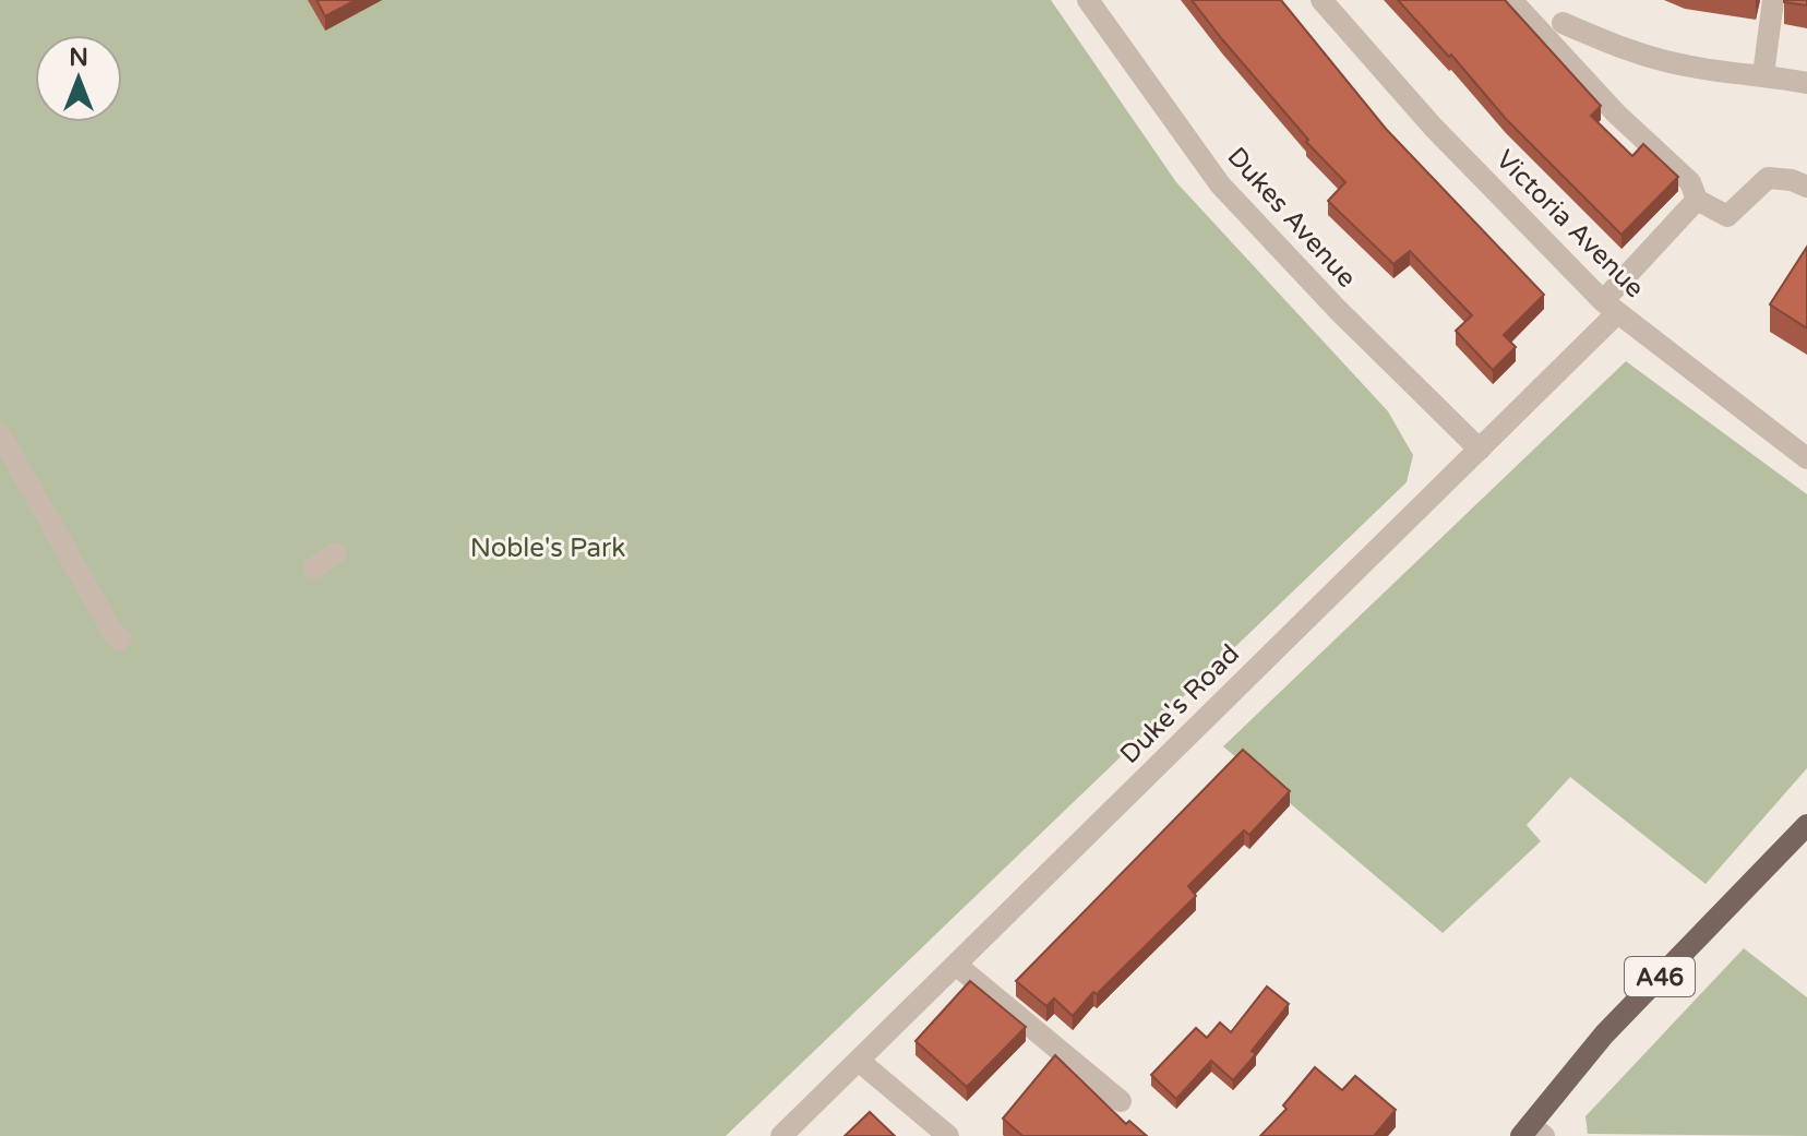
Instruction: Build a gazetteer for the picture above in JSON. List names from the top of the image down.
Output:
{
  "streets": {
    "main road": ["A46"],
    "street": ["Dukes Avenue", "Victoria Avenue", "Duke's Road"]
  },
  "crossings": [
    ["Dukes Avenue", "Duke's Road"],
    ["Victoria Avenue", "Duke's Road"]
  ],
  "parks": ["Noble's Park"],
  "north": "top"
}
